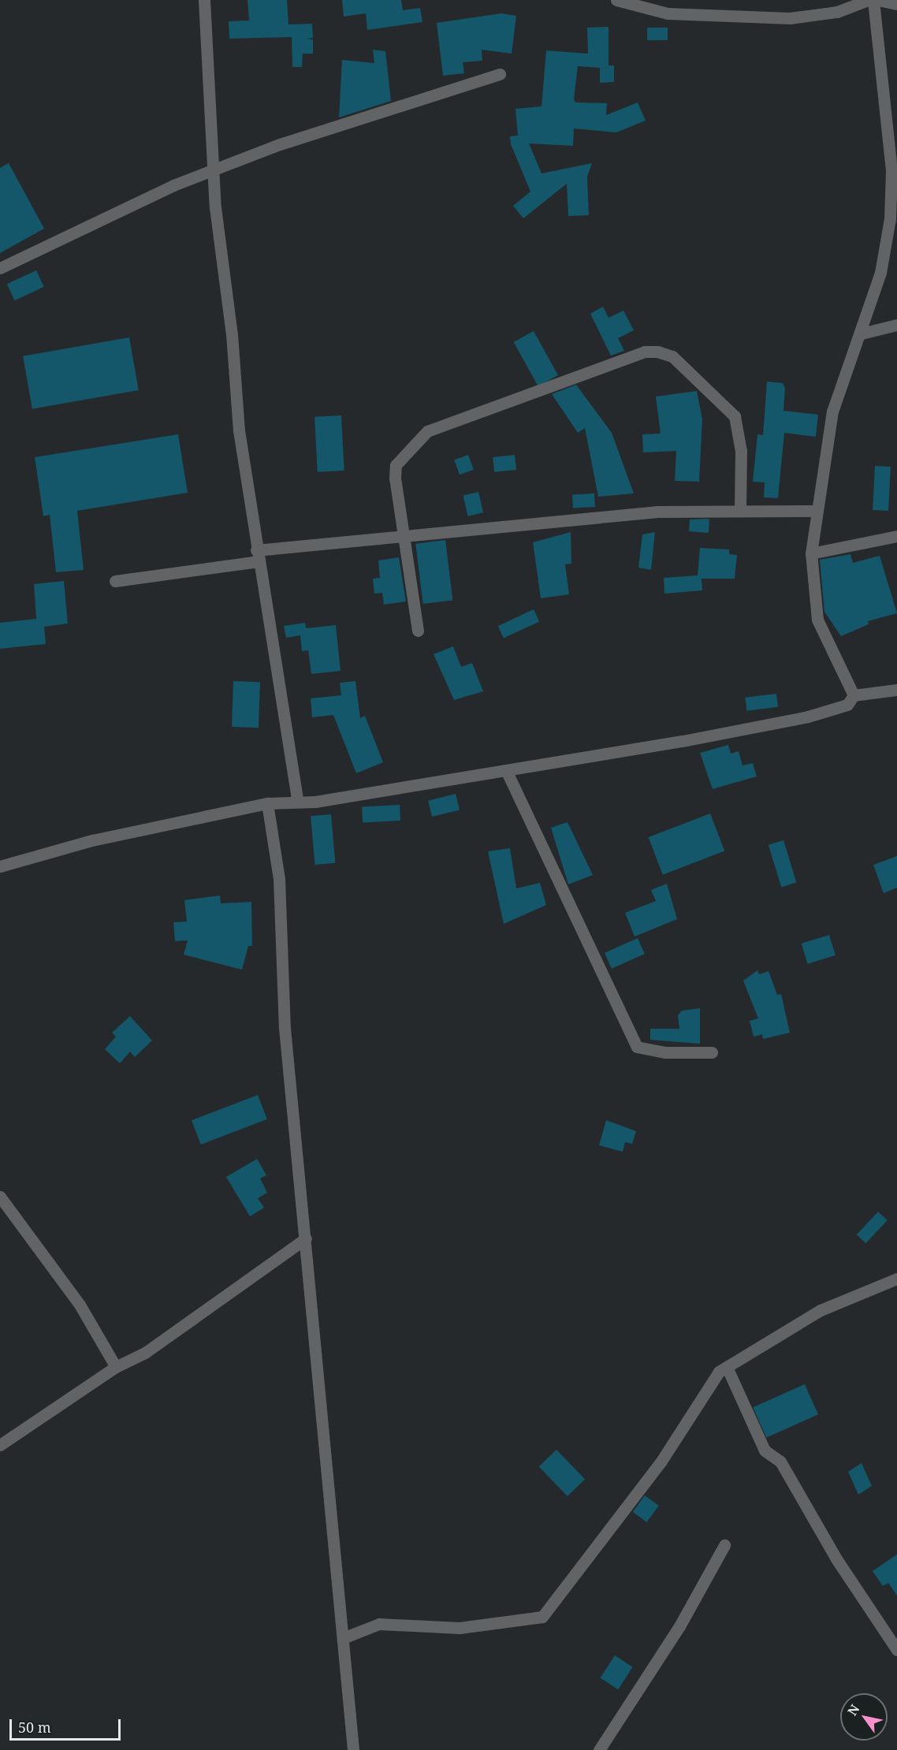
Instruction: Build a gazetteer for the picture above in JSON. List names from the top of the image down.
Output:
{
  "scale_bar": "50 m",
  "north": "top left"
}
